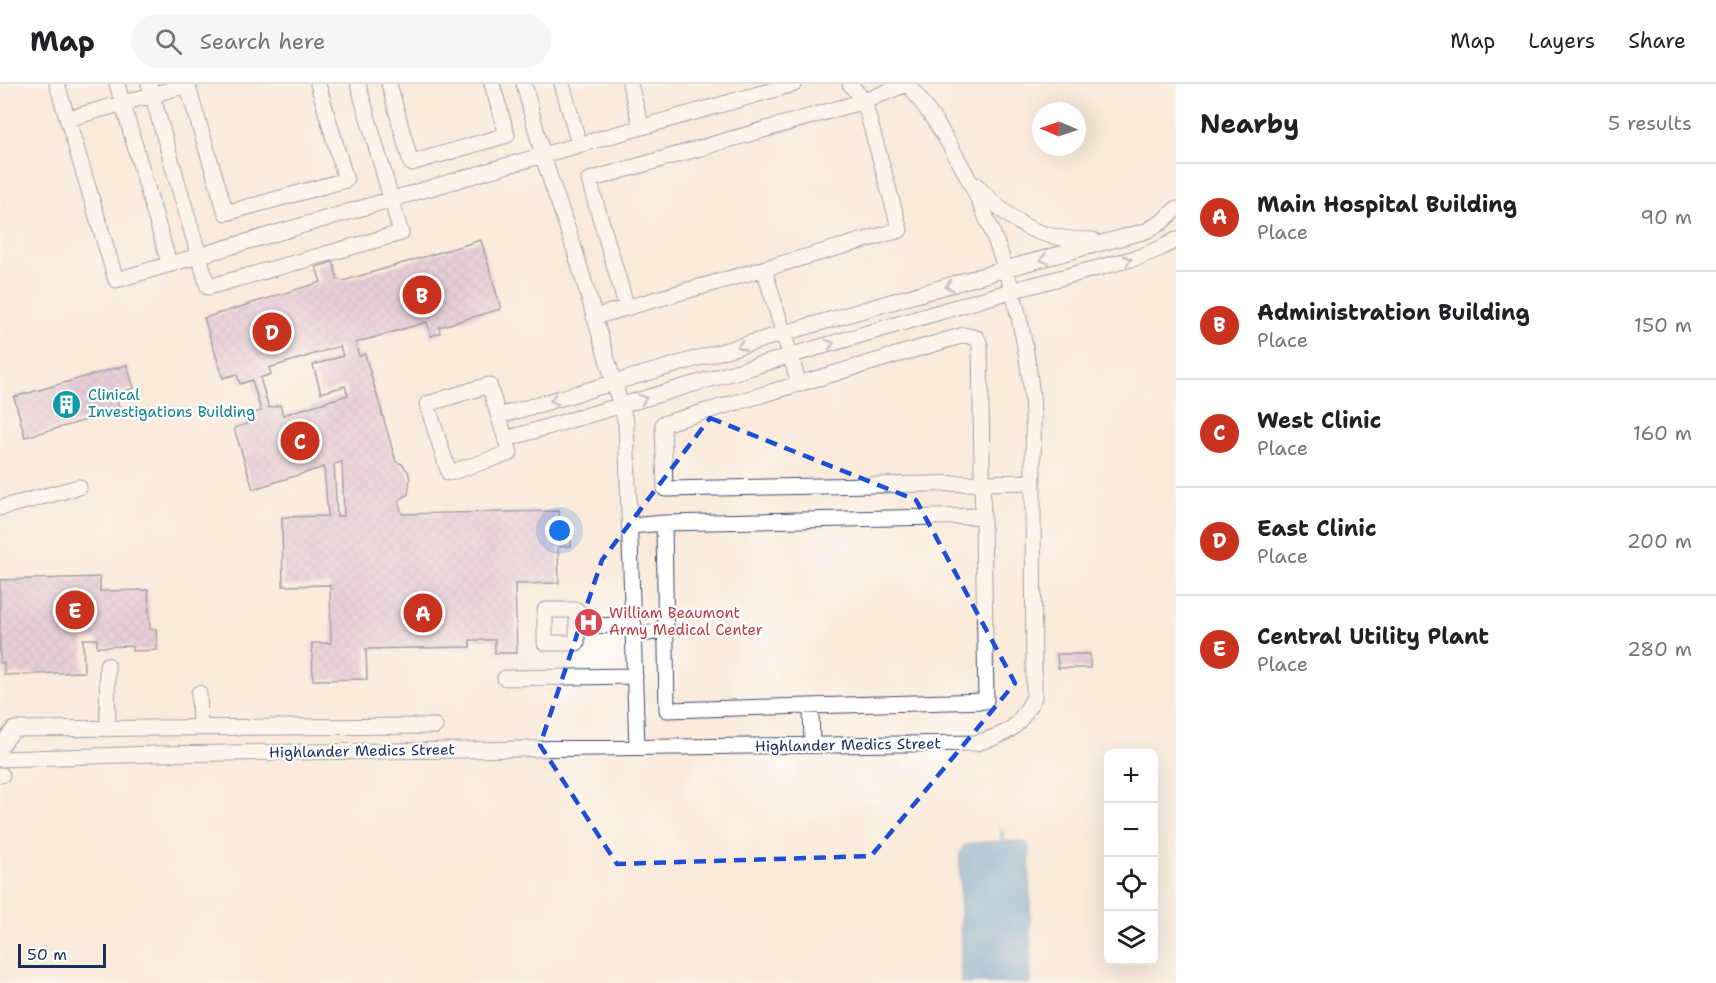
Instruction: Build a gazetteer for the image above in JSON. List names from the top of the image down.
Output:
{
  "streets": {
    "street": ["Highlander Medics Street"]
  },
  "places": {
    "building": ["Clinical Investigations Building"],
    "hospital": ["William Beaumont Army Medical Center"]
  },
  "scale_bar": "50 m",
  "north": "left",
  "page": {
    "header": "Map",
    "search": "Search here",
    "nav": ["Map", "Layers", "Share"],
    "heading": ["Nearby", "5 results"],
    "list": [
      {
        "mark": "A",
        "name": "Main Hospital Building",
        "note": "Place",
        "value": "90 m"
      },
      {
        "mark": "B",
        "name": "Administration Building",
        "note": "Place",
        "value": "150 m"
      },
      {
        "mark": "C",
        "name": "West Clinic",
        "note": "Place",
        "value": "160 m"
      },
      {
        "mark": "D",
        "name": "East Clinic",
        "note": "Place",
        "value": "200 m"
      },
      {
        "mark": "E",
        "name": "Central Utility Plant",
        "note": "Place",
        "value": "280 m"
      }
    ],
    "pins": [
      "B",
      "D",
      "C",
      "E",
      "A"
    ],
    "map_buttons": ["+", "−"],
    "scale": "50 m"
  }
}
